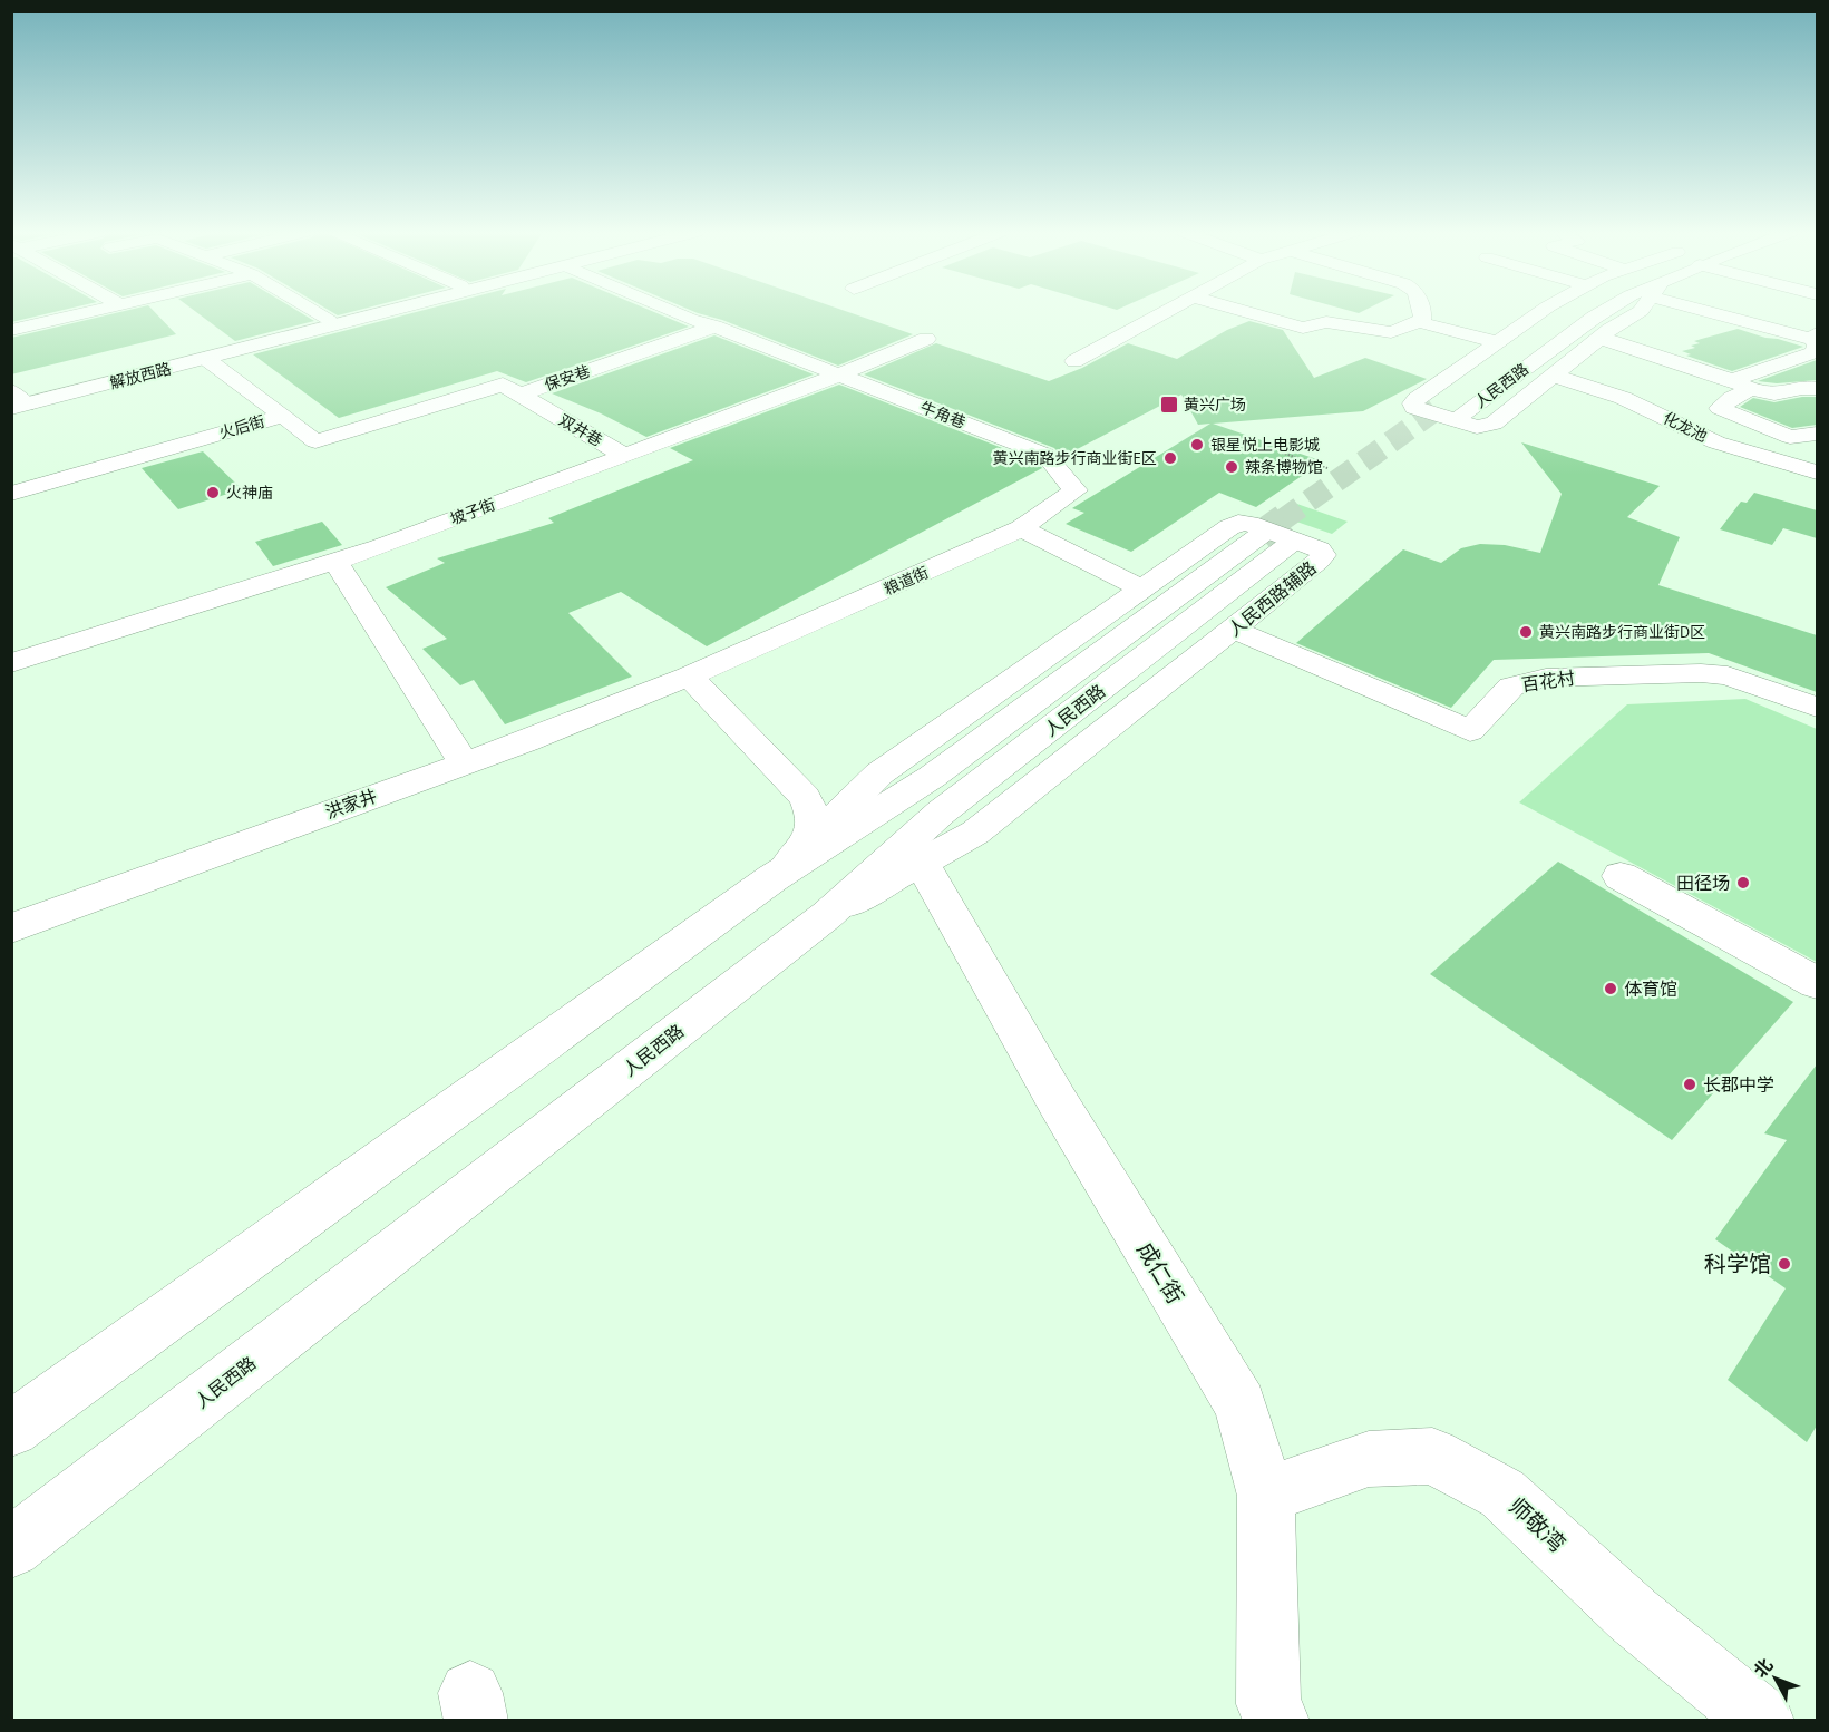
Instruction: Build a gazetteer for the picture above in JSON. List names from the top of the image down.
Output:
{
  "streets": {
    "street": [
      "解放西路",
      "保安巷",
      "人民西路",
      "牛角巷",
      "火后街",
      "化龙池",
      "双井巷",
      "坡子街",
      "粮道街",
      "人民西路辅路",
      "百花村",
      "洪家井",
      "成仁街",
      "师敬湾"
    ]
  },
  "crossings": [
    ["保安巷", "火后街"],
    ["保安巷", "双井巷"],
    ["人民西路", "人民西路辅路"],
    ["牛角巷", "坡子街"],
    ["牛角巷", "粮道街"],
    ["火后街", "双井巷"],
    ["双井巷", "坡子街"],
    ["粮道街", "洪家井"],
    ["人民西路辅路", "百花村"],
    ["人民西路辅路", "成仁街"],
    ["成仁街", "师敬湾"]
  ],
  "places": {
    "transit": ["黄兴广场"],
    "other": [
      "银星悦上电影城",
      "黄兴南路步行商业街E区",
      "辣条博物馆",
      "火神庙",
      "黄兴南路步行商业街D区",
      "田径场",
      "体育馆",
      "长郡中学",
      "科学馆"
    ]
  },
  "north": "top left"
}
